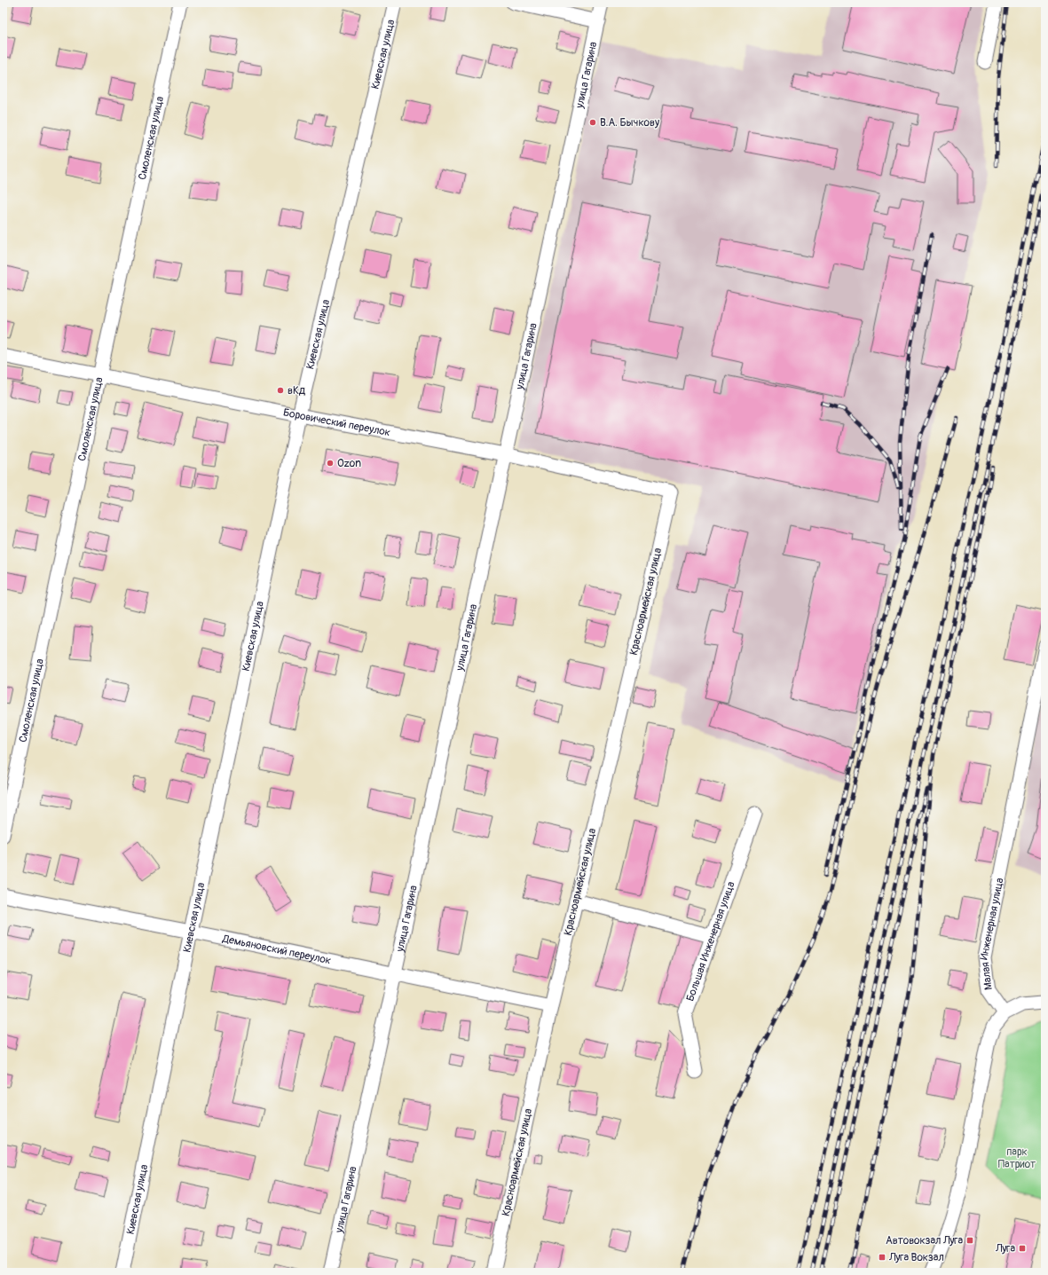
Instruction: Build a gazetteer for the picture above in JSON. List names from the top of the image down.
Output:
{
  "streets": {
    "street": [
      "Киевская улица",
      "улица Гагарина",
      "Смоленская улица",
      "Боровический переулок",
      "Красноармейская улица",
      "Малая Инженерная улица",
      "Большая Инженерная улица",
      "Демьяновский переулок"
    ]
  },
  "crossings": [
    ["Киевская улица", "Боровический переулок"],
    ["Киевская улица", "Демьяновский переулок"],
    ["улица Гагарина", "Боровический переулок"],
    ["улица Гагарина", "Демьяновский переулок"],
    ["Смоленская улица", "Боровический переулок"],
    ["Боровический переулок", "Красноармейская улица"],
    ["Красноармейская улица", "Демьяновский переулок"]
  ],
  "parks": ["парк Патриот"],
  "places": {
    "other": ["В.А. Бычкову", "вКд", "Ozon"],
    "transit": ["Автовокзал Луга", "Луга", "Луга Вокзал"]
  }
}
